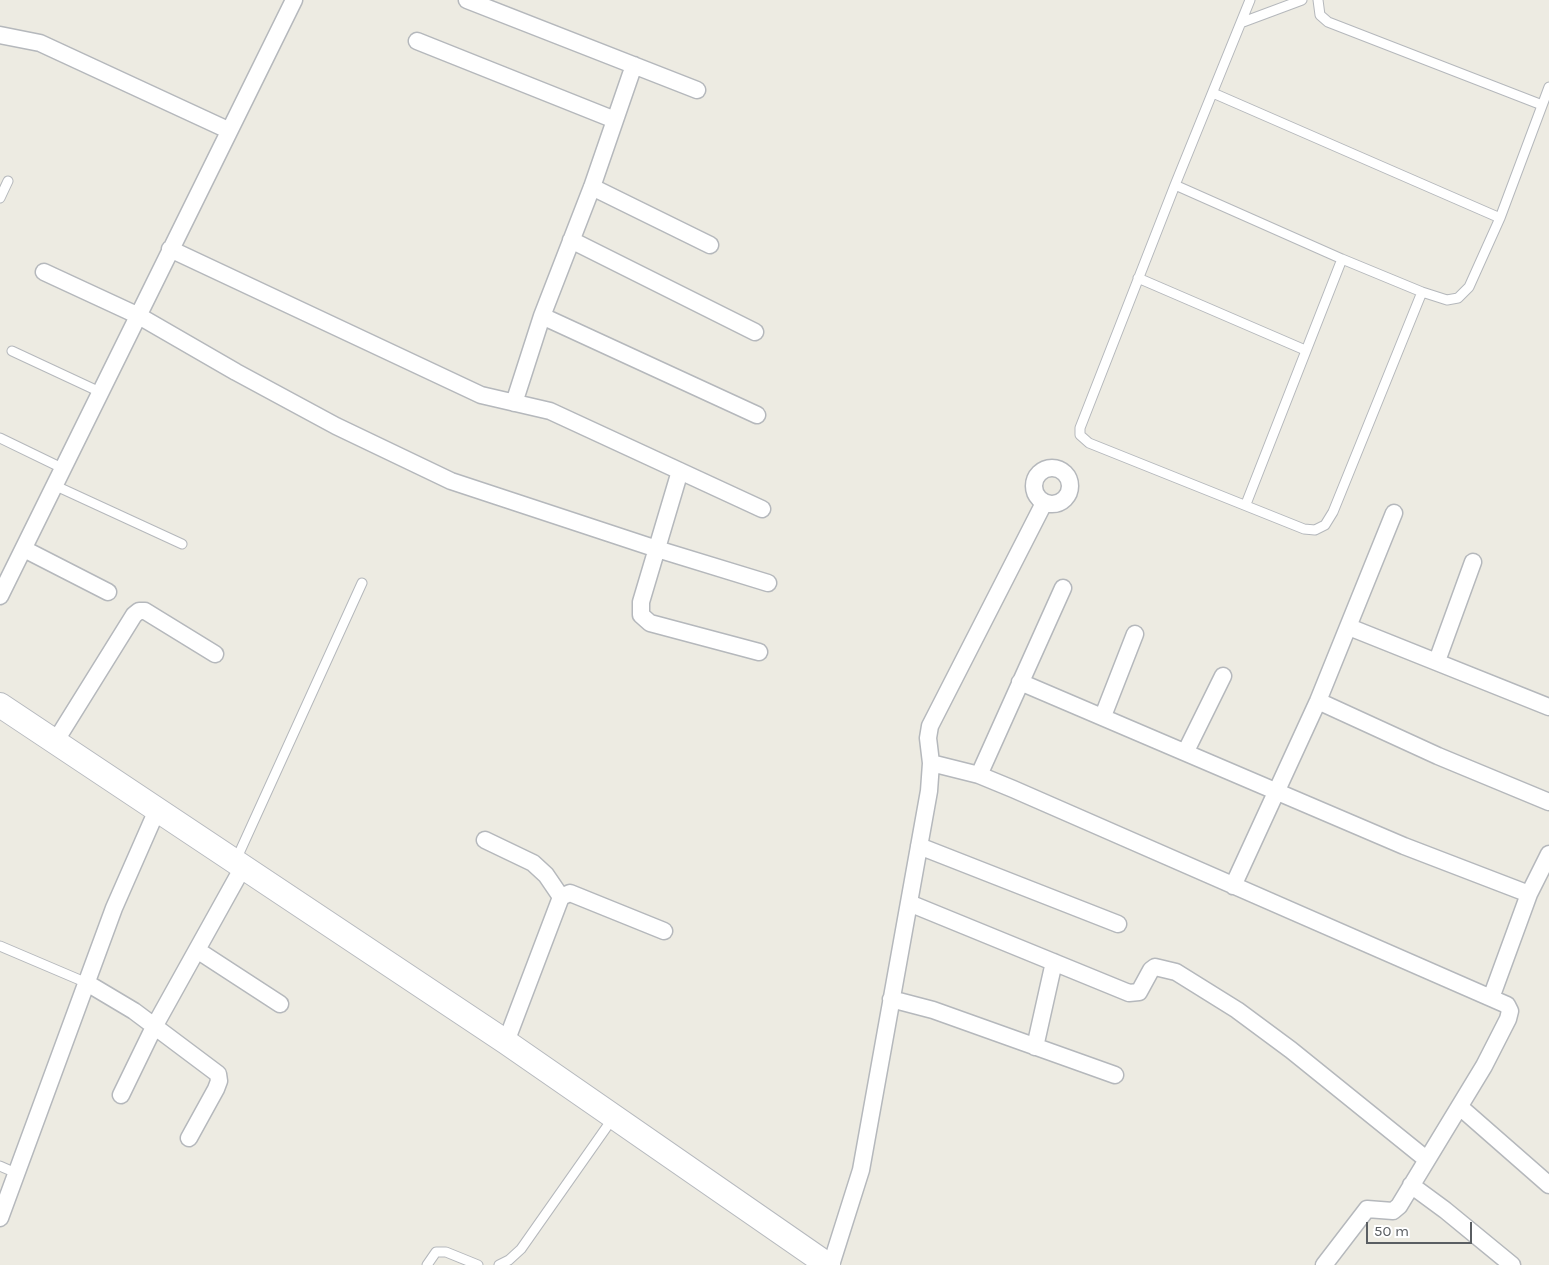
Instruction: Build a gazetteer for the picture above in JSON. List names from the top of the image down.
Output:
{
  "scale_bar": "50 m"
}
